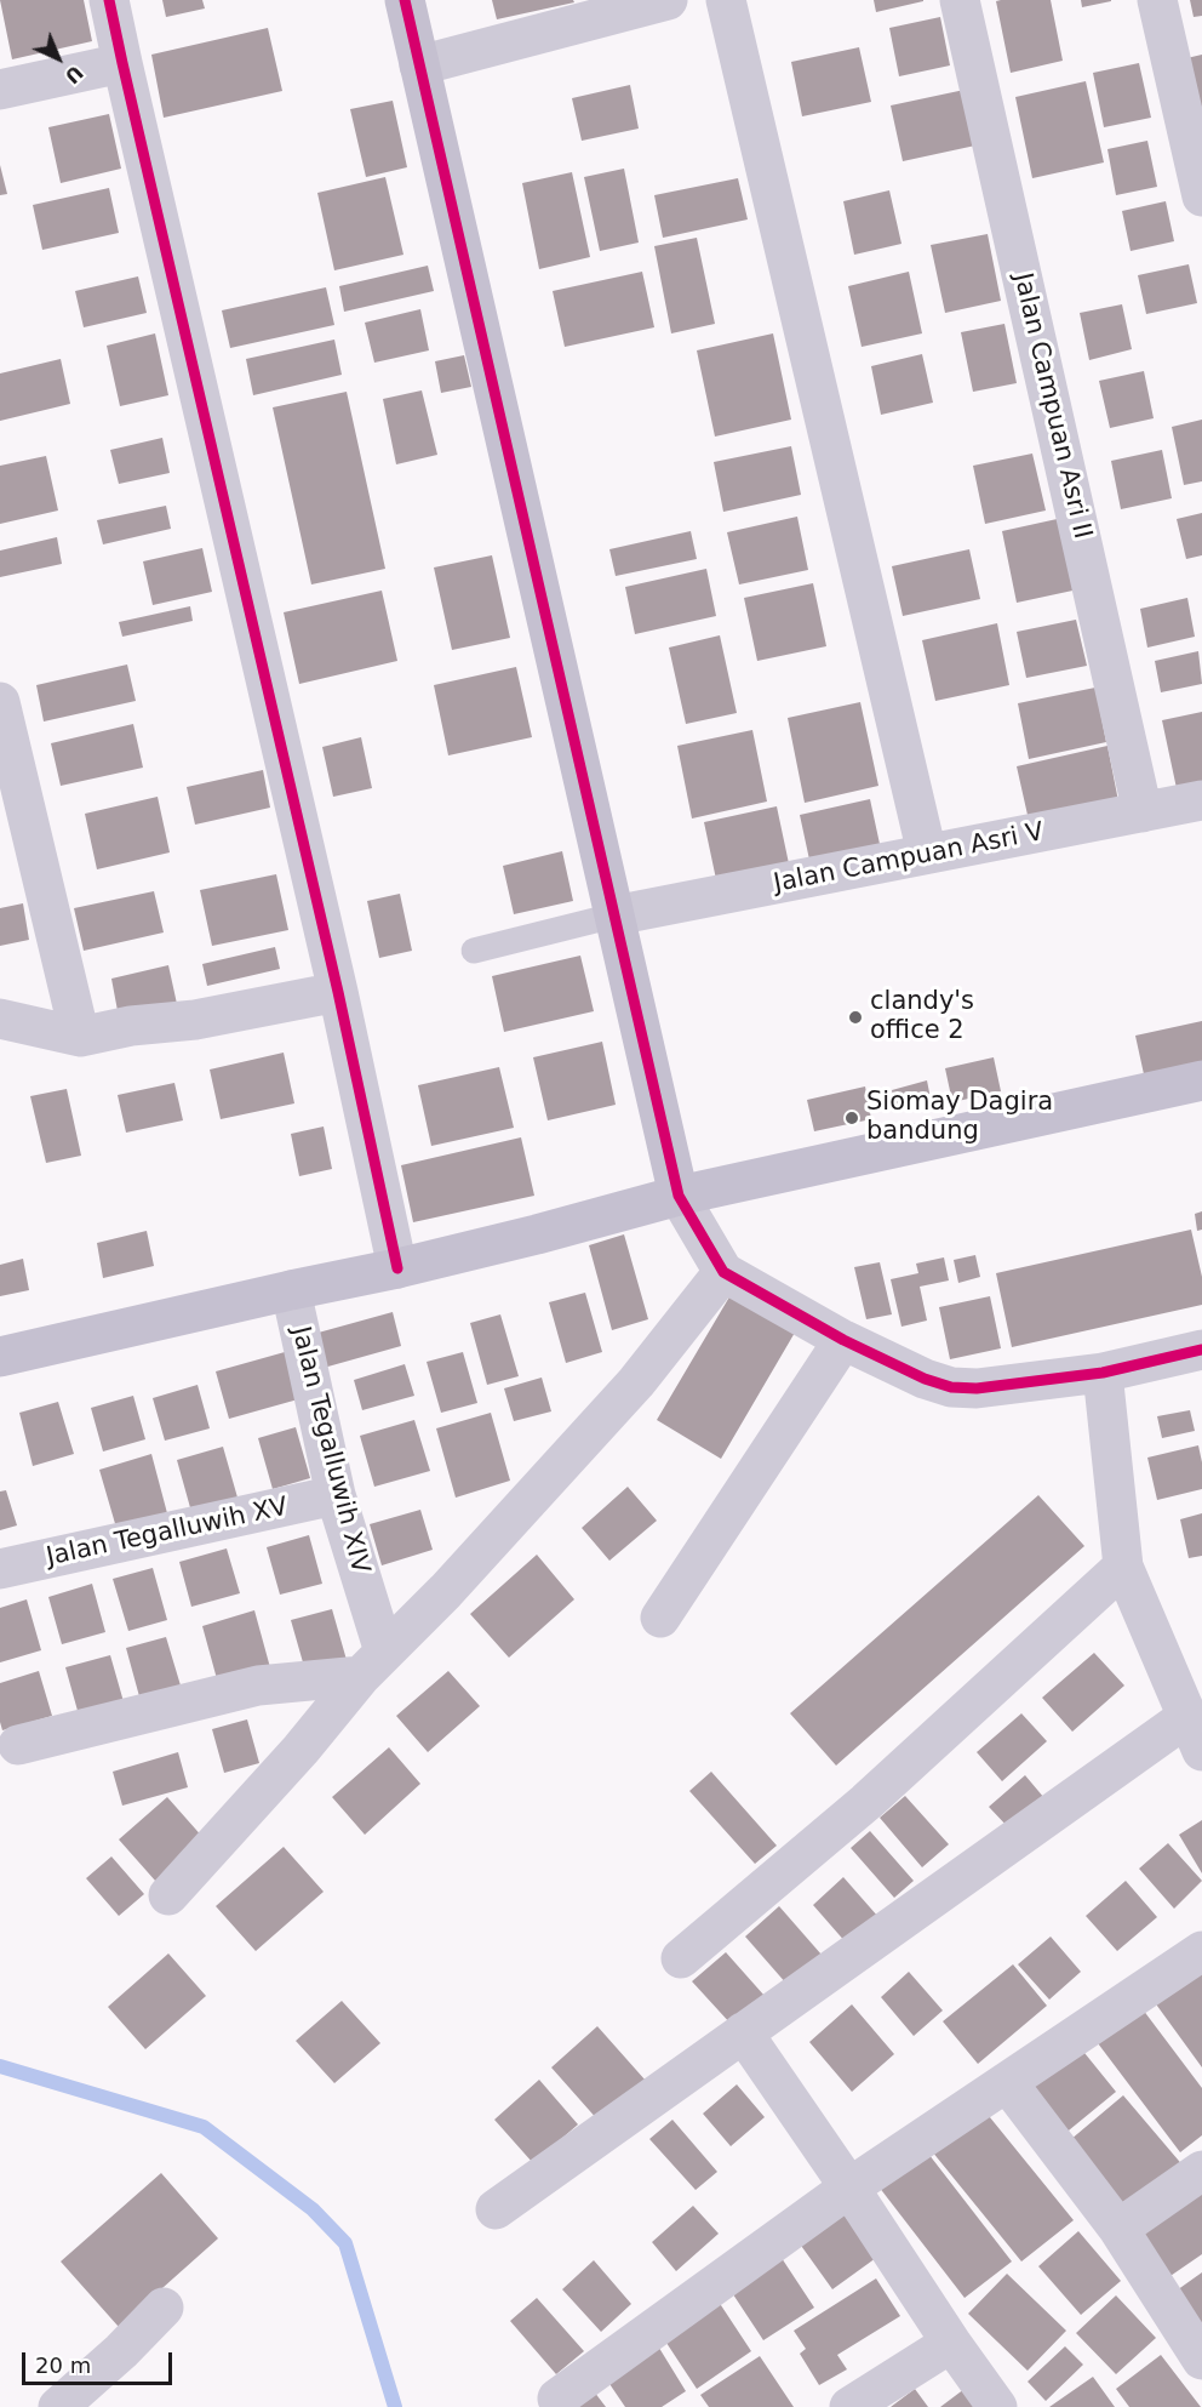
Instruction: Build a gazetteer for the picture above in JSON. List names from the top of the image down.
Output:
{
  "streets": {
    "street": [
      "Jalan Campuan Asri II",
      "Jalan Campuan Asri V",
      "Jalan Tegalluwih XIV",
      "Jalan Tegalluwih XV"
    ]
  },
  "crossings": [
    ["Jalan Campuan Asri II", "Jalan Campuan Asri V"],
    ["Jalan Tegalluwih XIV", "Jalan Tegalluwih XV"]
  ],
  "places": ["clandy's office 2", "Siomay Dagira bandung"],
  "scale_bar": "20 m",
  "north": "bottom right"
}
